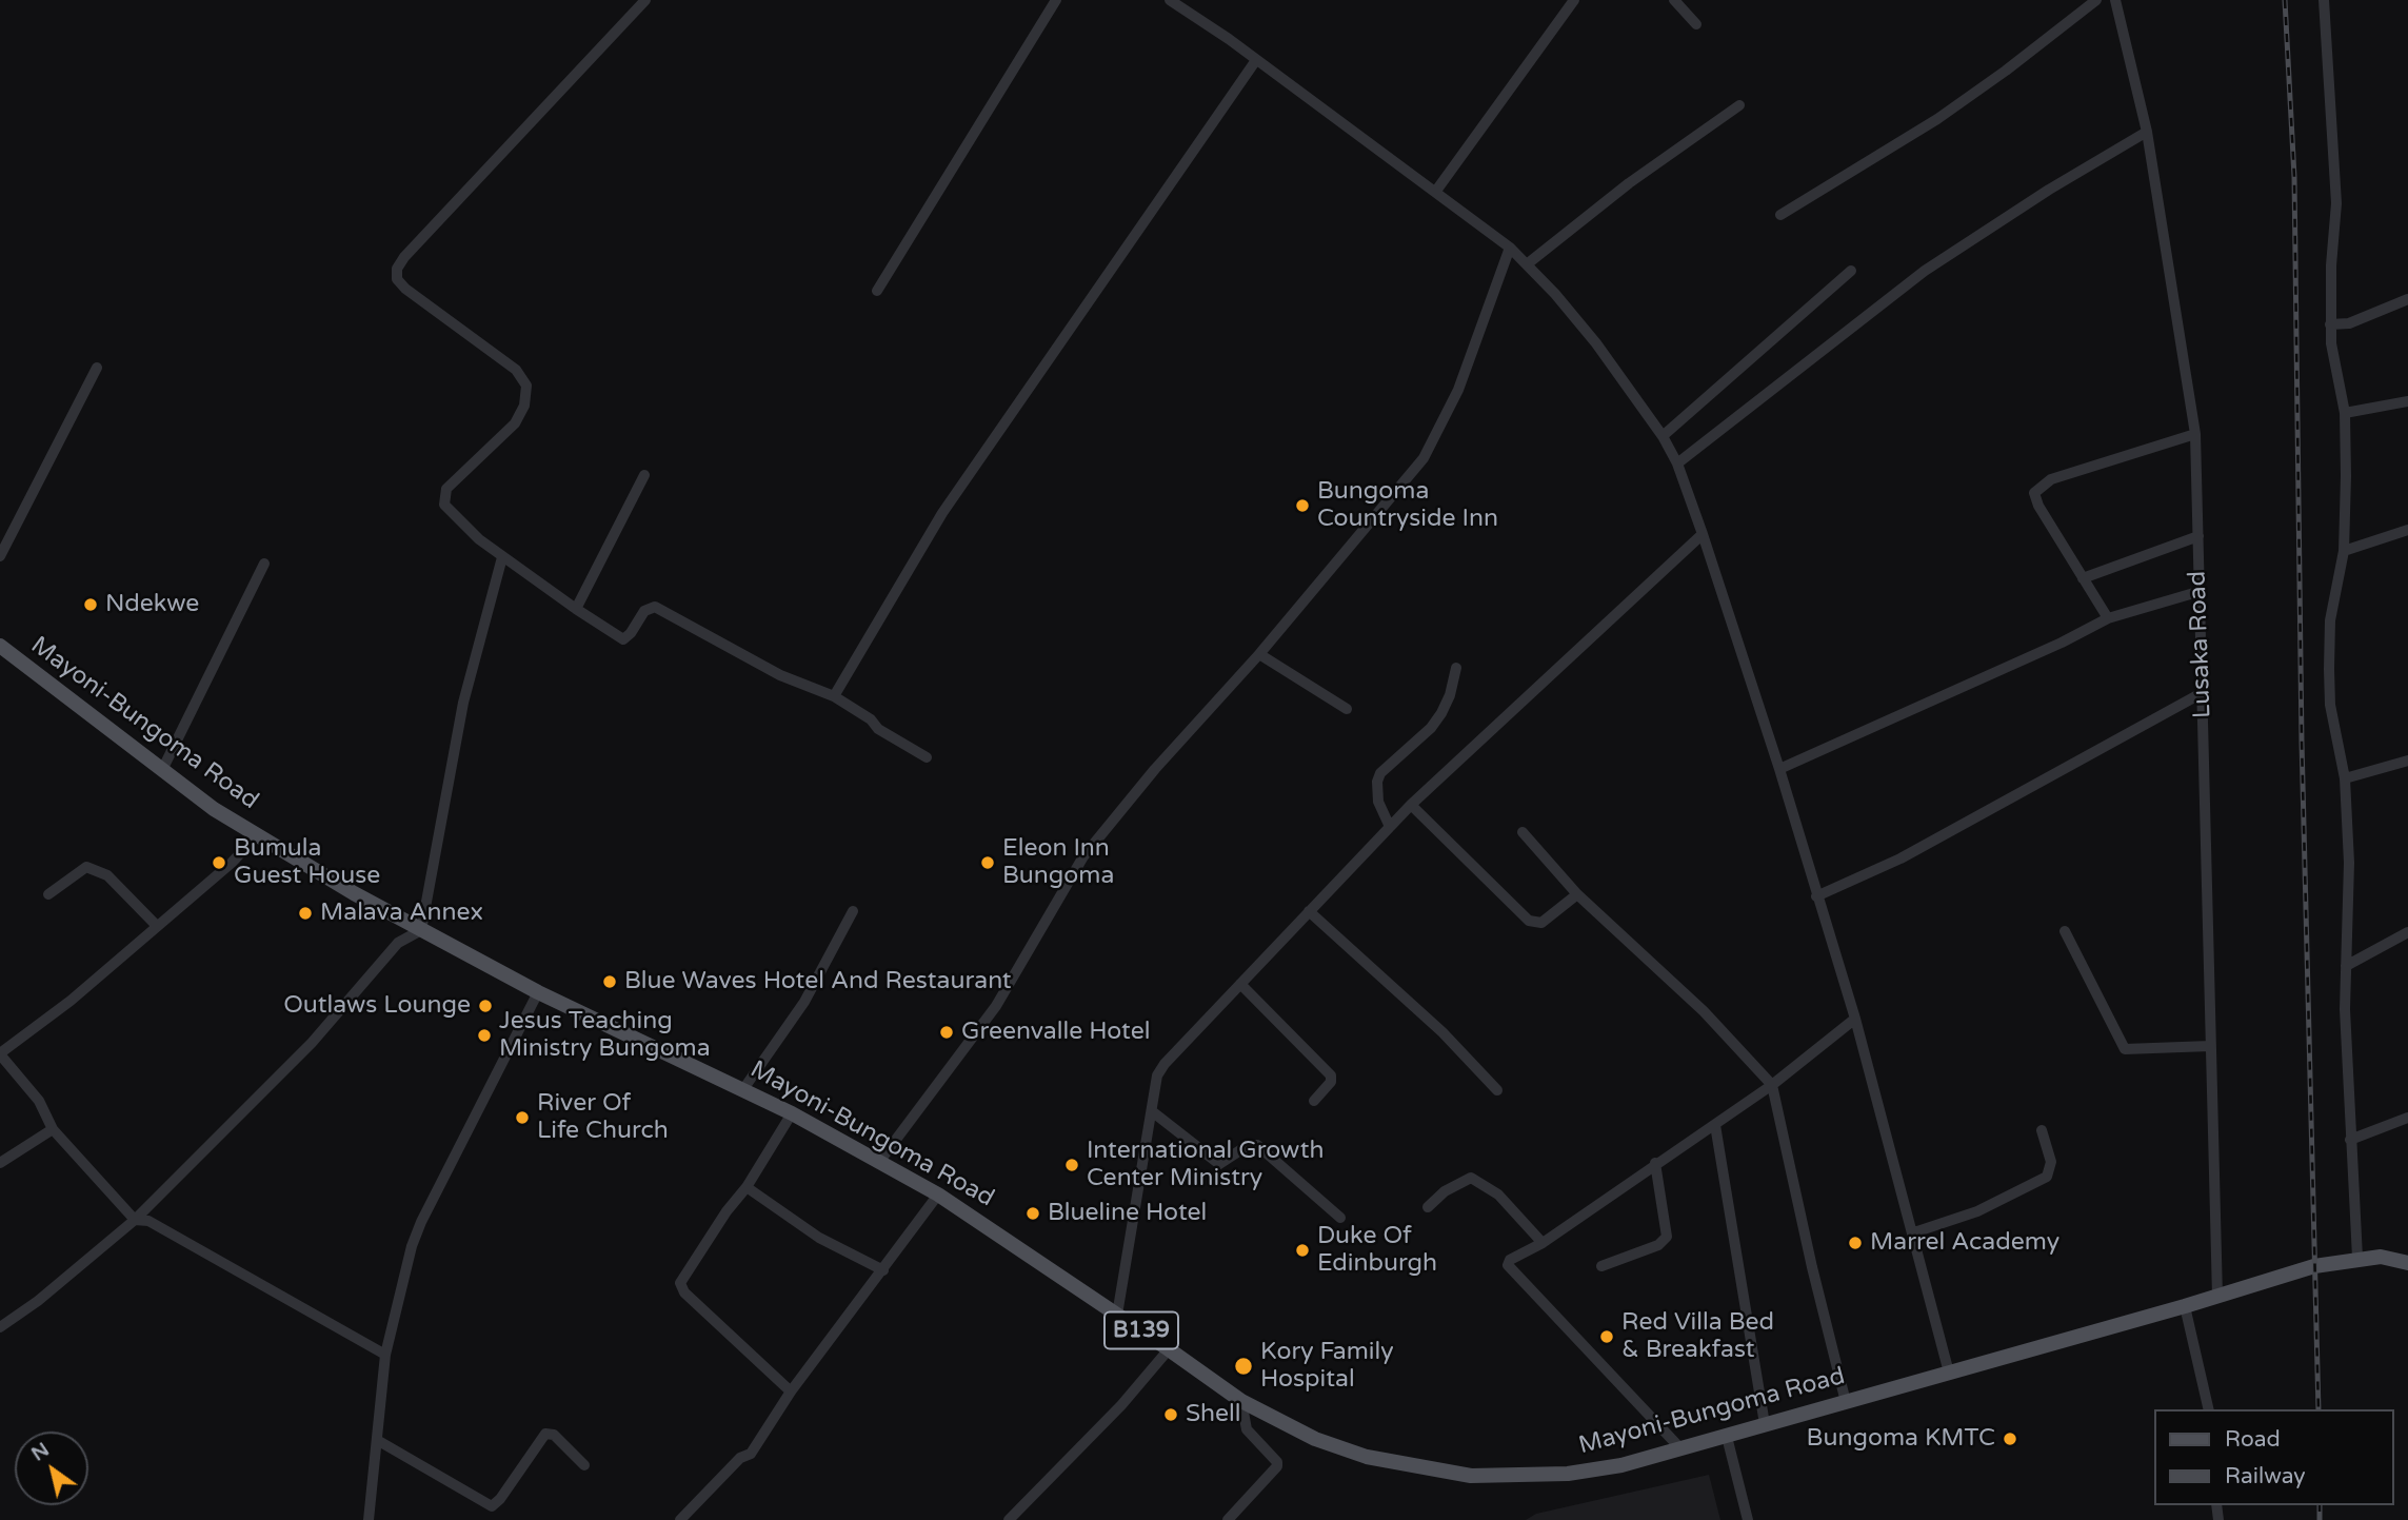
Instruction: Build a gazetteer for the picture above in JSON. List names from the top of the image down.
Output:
{
  "streets": {
    "main road": ["Mayoni-Bungoma Road", "B139"],
    "street": ["Lusaka Road"]
  },
  "crossings": [
    ["Lusaka Road", "Mayoni-Bungoma Road"]
  ],
  "places": [
    "Bungoma Countryside Inn",
    "Ndekwe",
    "Bumula Guest House",
    "Eleon Inn Bungoma",
    "Malava Annex",
    "Blue Waves Hotel And Restaurant",
    "Outlaws Lounge",
    "Greenvalle Hotel",
    "Jesus Teaching Ministry Bungoma",
    "River Of Life Church",
    "International Growth Center Ministry",
    "Blueline Hotel",
    "Marrel Academy",
    "Duke Of Edinburgh",
    "Red Villa Bed & Breakfast",
    "Kory Family Hospital",
    "Shell",
    "Bungoma KMTC"
  ],
  "legend": ["Road", "Railway"],
  "north": "top left"
}
